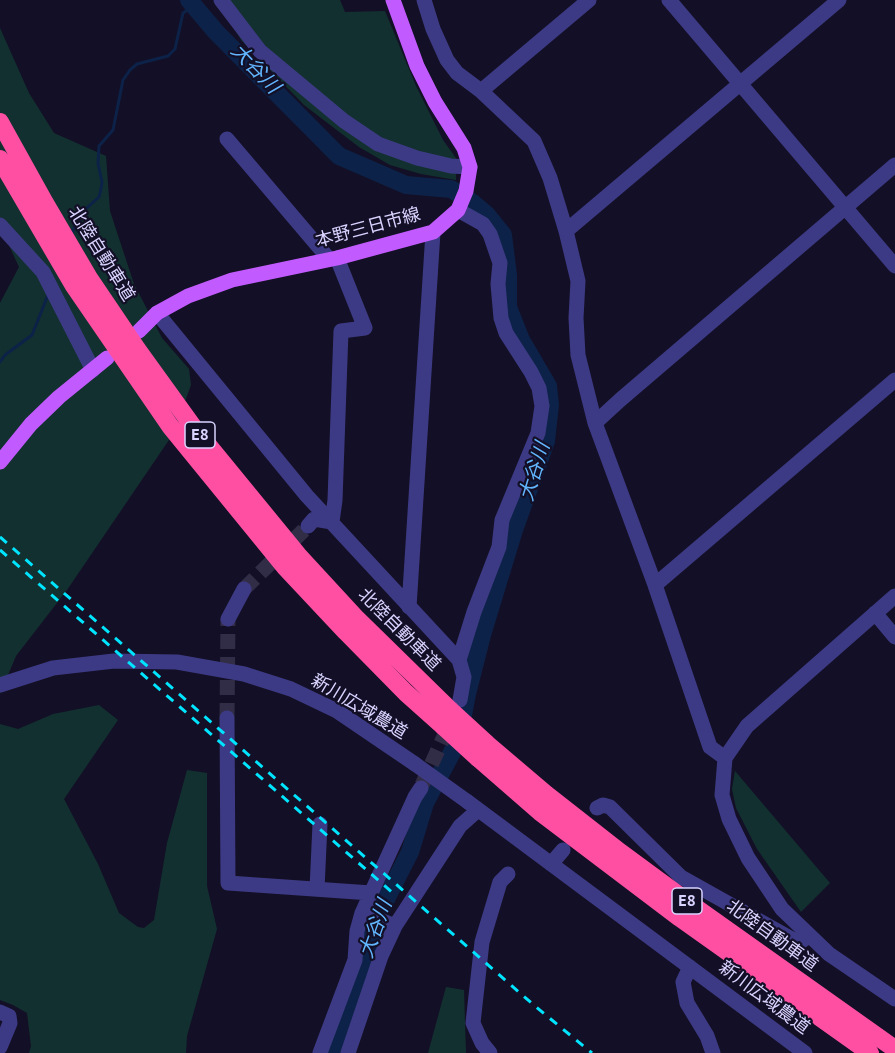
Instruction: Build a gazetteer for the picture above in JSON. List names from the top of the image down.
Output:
{
  "streets": {
    "highway": ["北陸自動車道", "E8"],
    "main road": ["本野三日市線"],
    "street": ["新川広域農道"]
  },
  "water": ["大谷川"]
}
